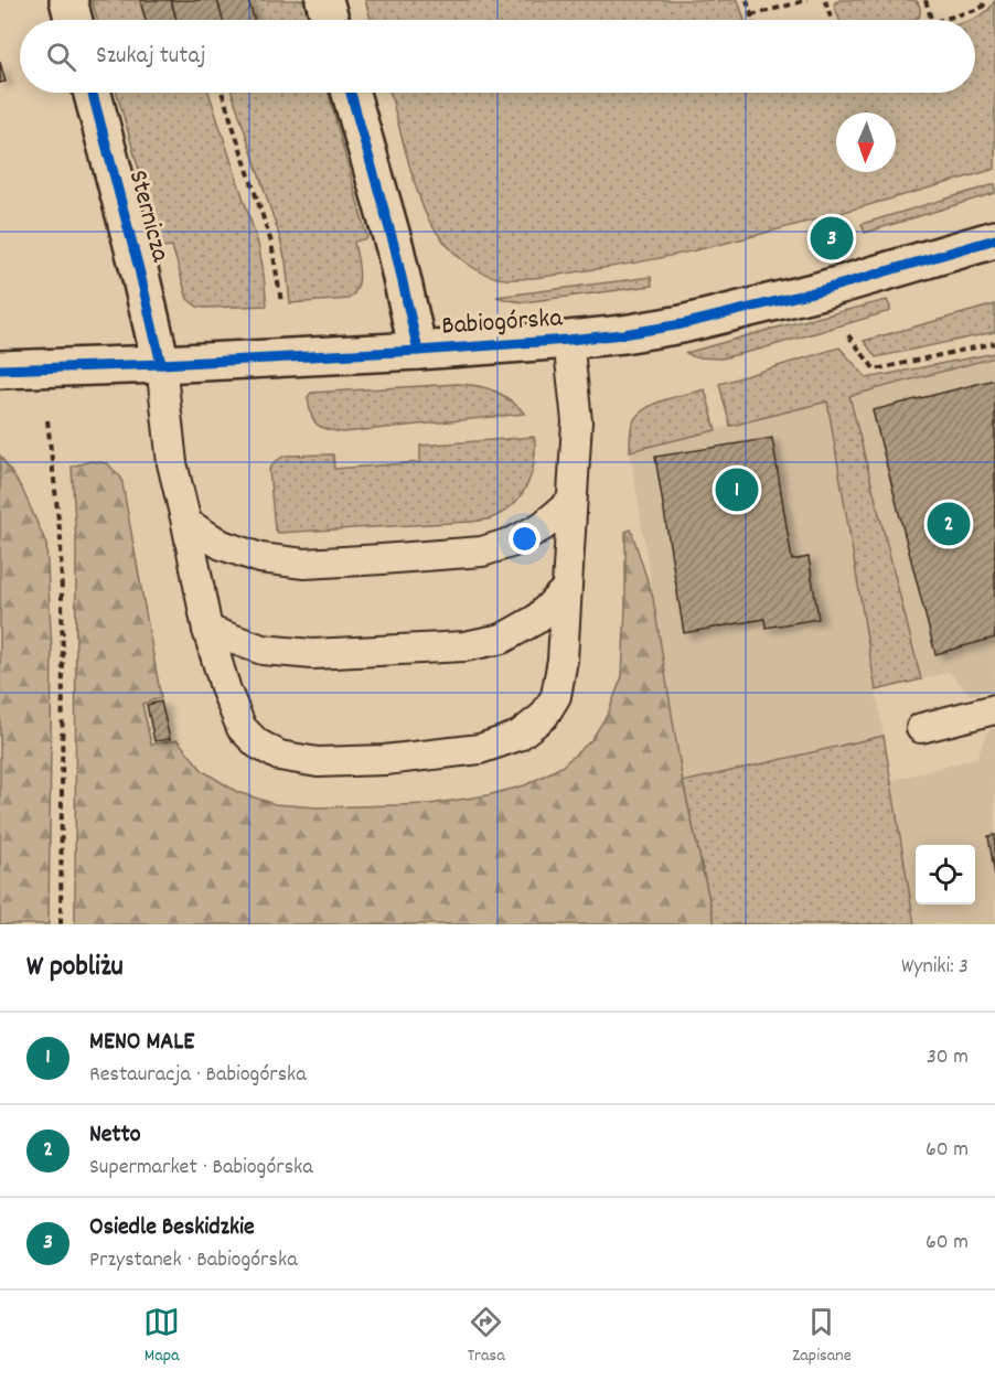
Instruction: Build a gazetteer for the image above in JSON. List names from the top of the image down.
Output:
{
  "streets": {
    "street": ["Sternicza", "Babiogórska"]
  },
  "crossings": [
    ["Sternicza", "Babiogórska"]
  ],
  "north": "bottom",
  "page": {
    "search": "Szukaj tutaj",
    "pins": ["3", "1", "2"],
    "heading": ["W pobliżu", "Wyniki: 3"],
    "list": [
      {
        "mark": "1",
        "name": "MENO MALE",
        "note": "Restauracja · Babiogórska",
        "value": "30 m"
      },
      {
        "mark": "2",
        "name": "Netto",
        "note": "Supermarket · Babiogórska",
        "value": "60 m"
      },
      {
        "mark": "3",
        "name": "Osiedle Beskidzkie",
        "note": "Przystanek · Babiogórska",
        "value": "60 m"
      }
    ],
    "nav": ["Mapa", "Trasa", "Zapisane"]
  }
}
